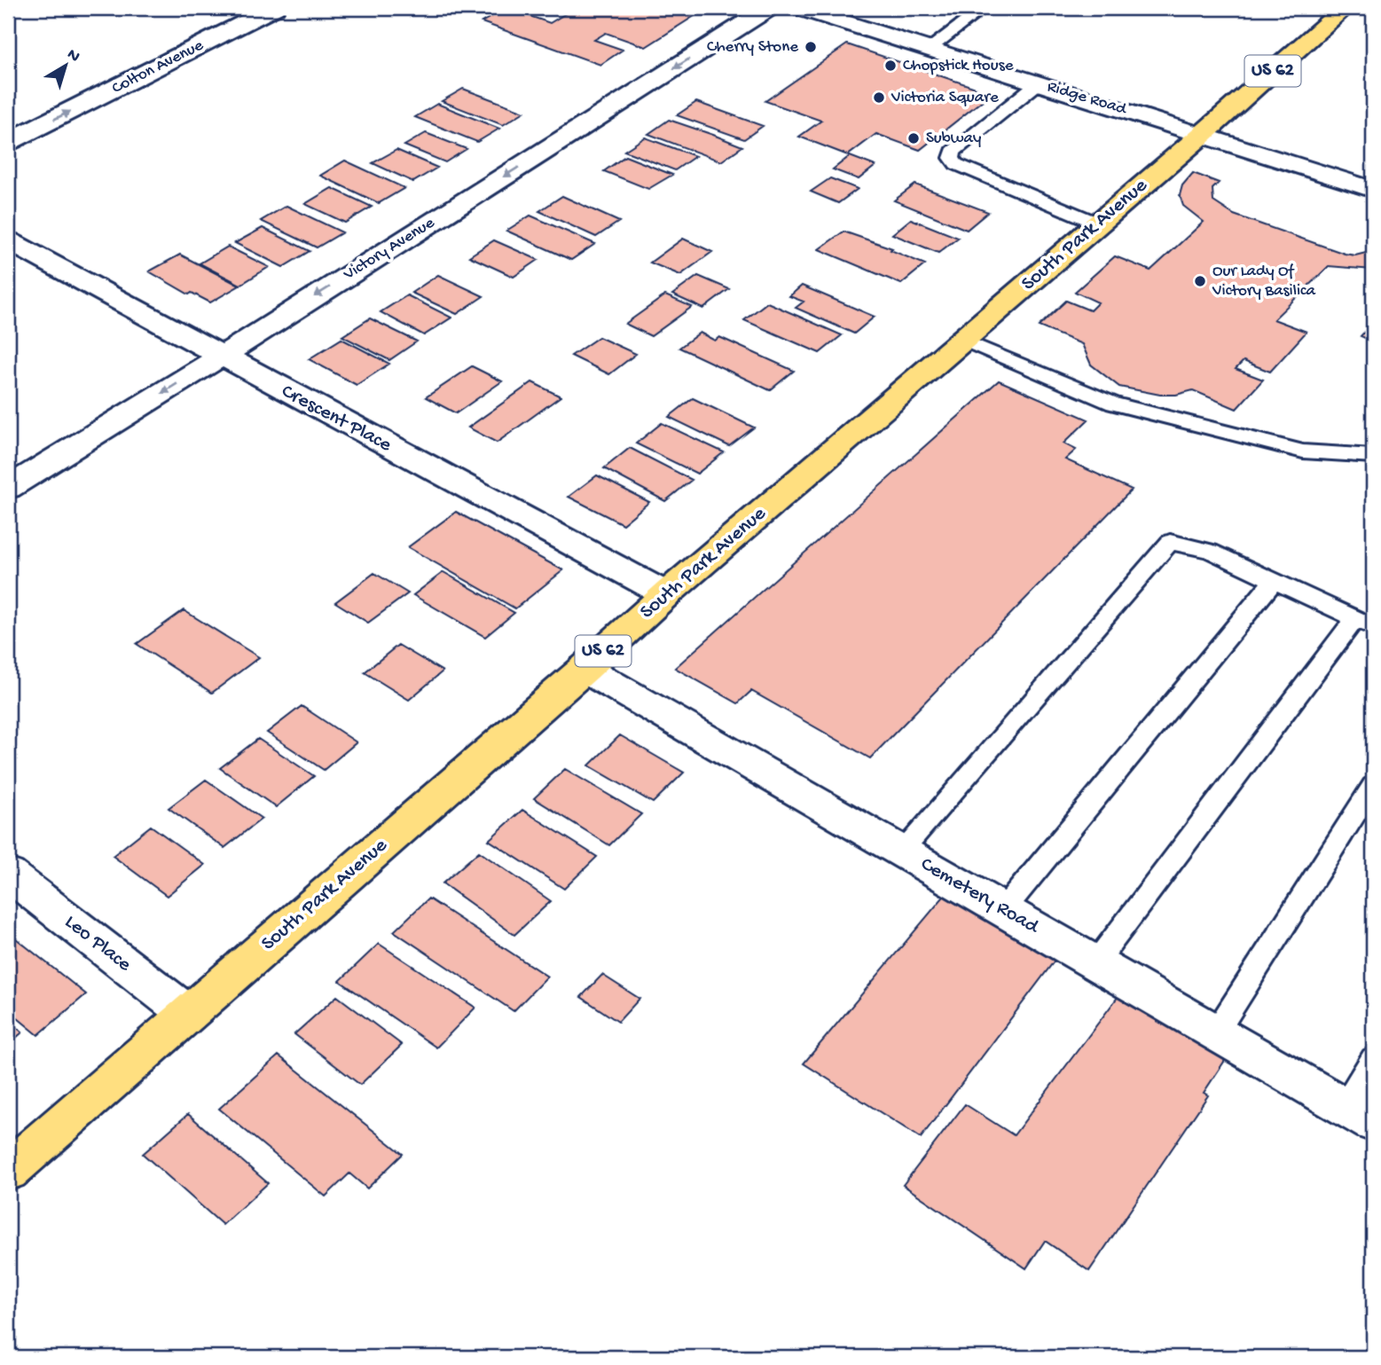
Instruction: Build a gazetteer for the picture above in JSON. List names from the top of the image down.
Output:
{
  "streets": {
    "main road": ["US 62", "South Park Avenue"],
    "street": [
      "Colton Avenue",
      "Ridge Road",
      "Victory Avenue",
      "Crescent Place",
      "Cemetery Road",
      "Leo Place"
    ]
  },
  "crossings": [
    ["Ridge Road", "South Park Avenue"],
    ["South Park Avenue", "Crescent Place"],
    ["South Park Avenue", "Cemetery Road"],
    ["South Park Avenue", "Leo Place"],
    ["Victory Avenue", "Crescent Place"]
  ],
  "one_way": ["Colton Avenue", "Victory Avenue"],
  "places": [
    "Cherry Stone",
    "Chopstick House",
    "Victoria Square",
    "Subway",
    "Our Lady Of Victory Basilica"
  ],
  "north": "top right"
}
